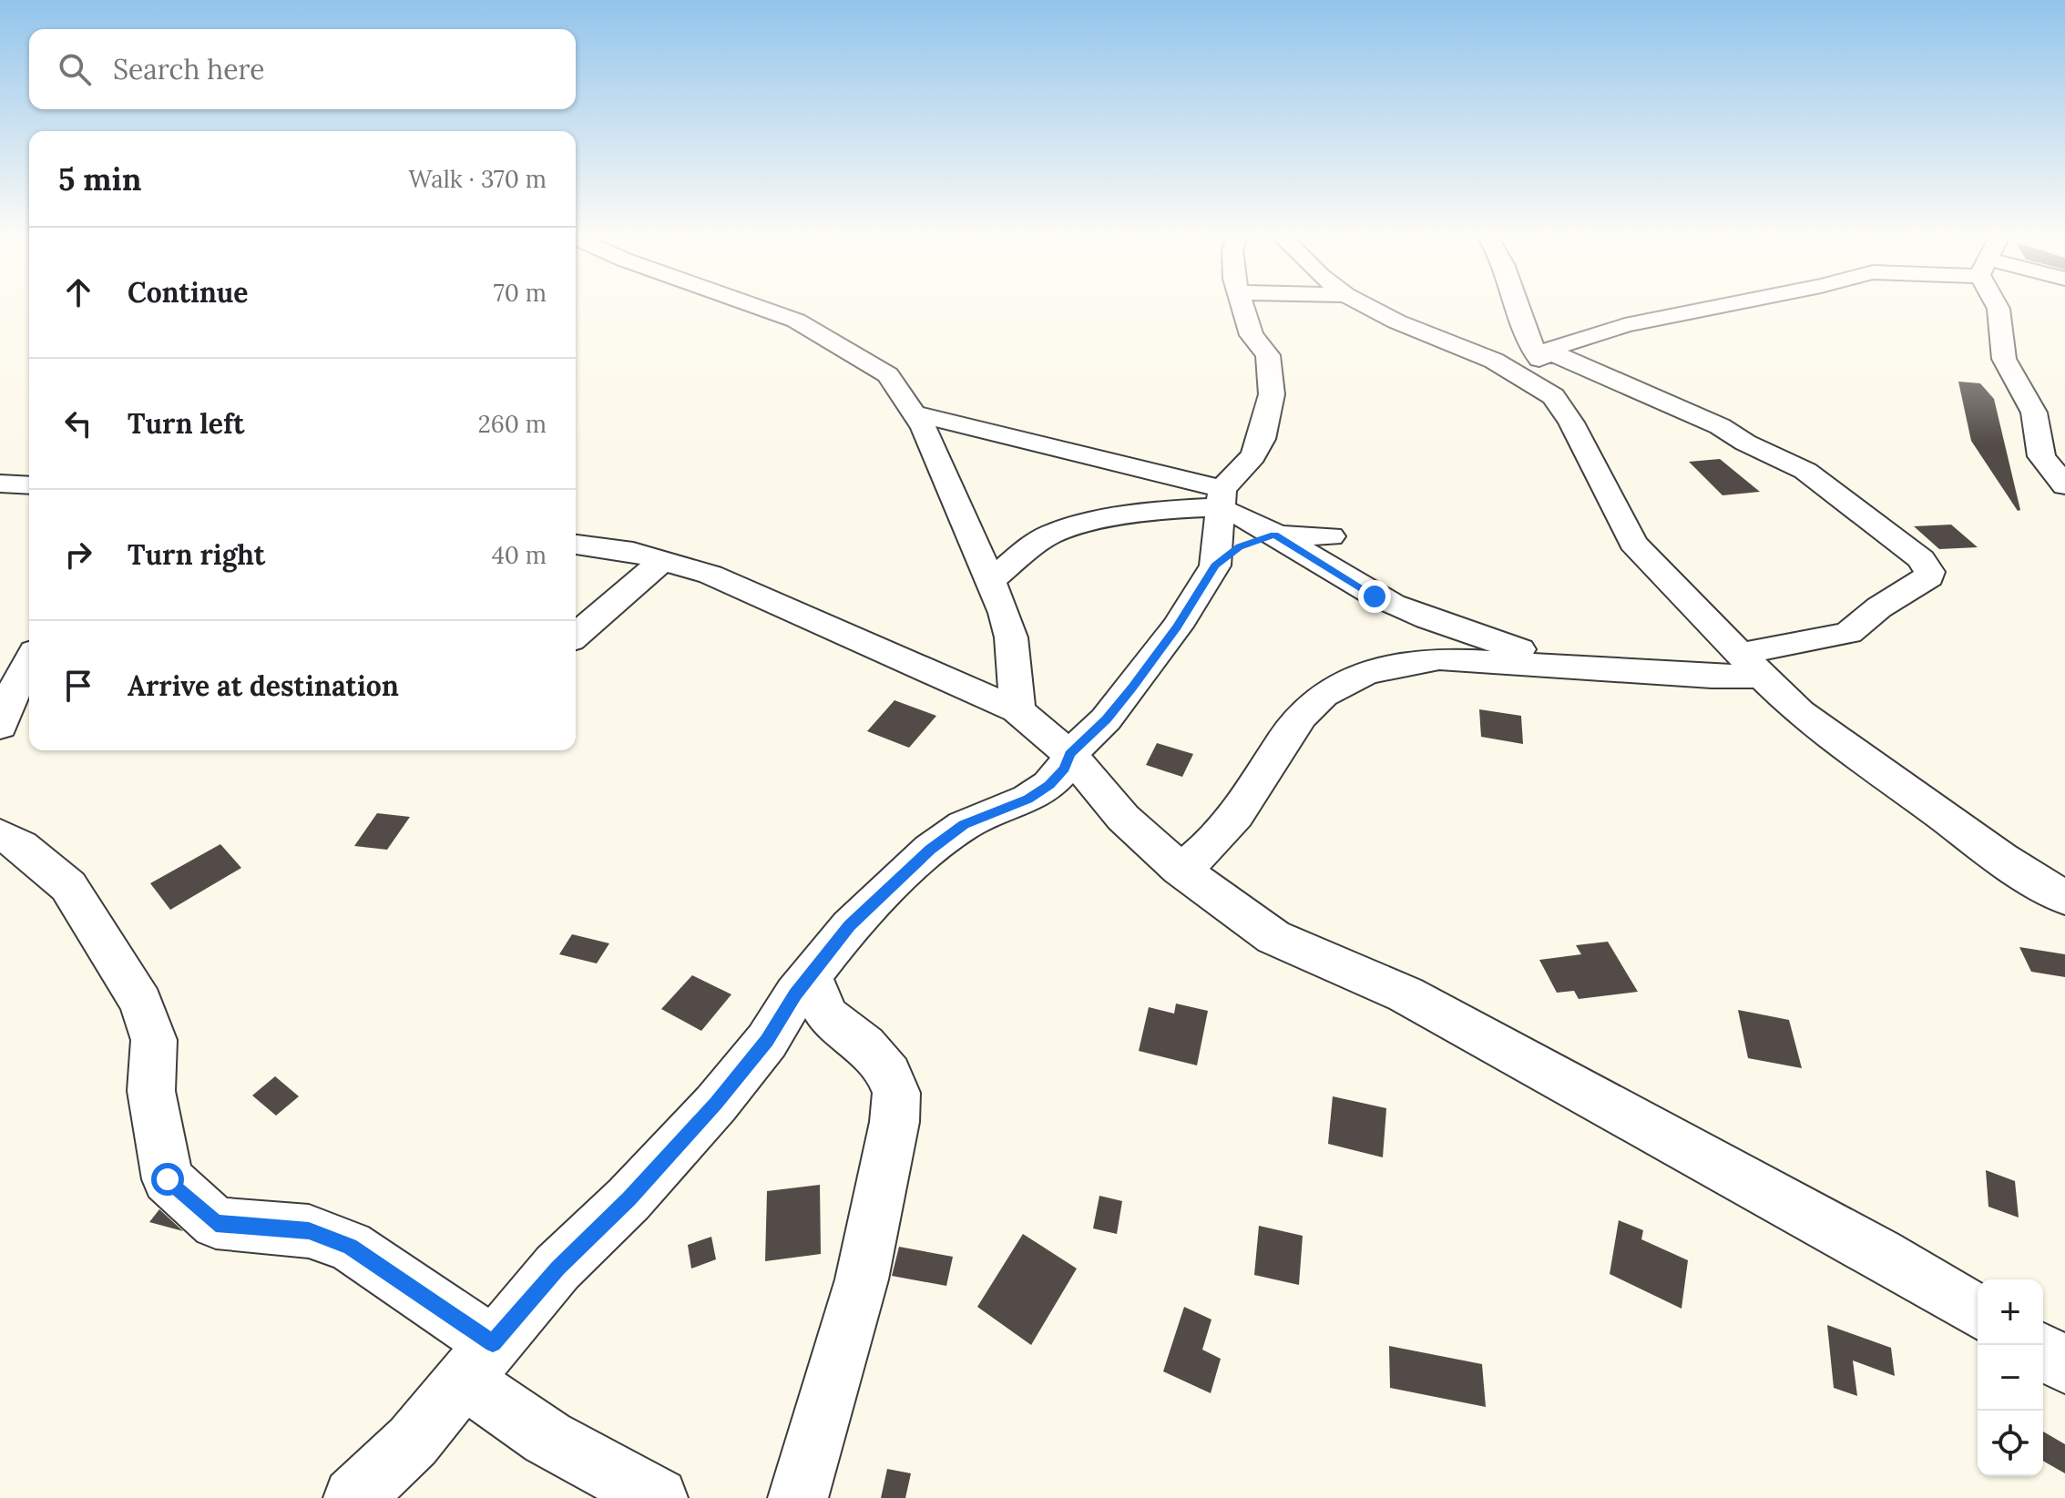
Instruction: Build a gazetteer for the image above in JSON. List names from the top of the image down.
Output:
{
  "page": {
    "search": "Search here",
    "heading": ["5 min", "Walk · 370 m"],
    "list": [
      ["Continue", "70 m"],
      ["Turn left", "260 m"],
      ["Turn right", "40 m"],
      "Arrive at destination"
    ],
    "map_buttons": ["+", "−"]
  }
}
